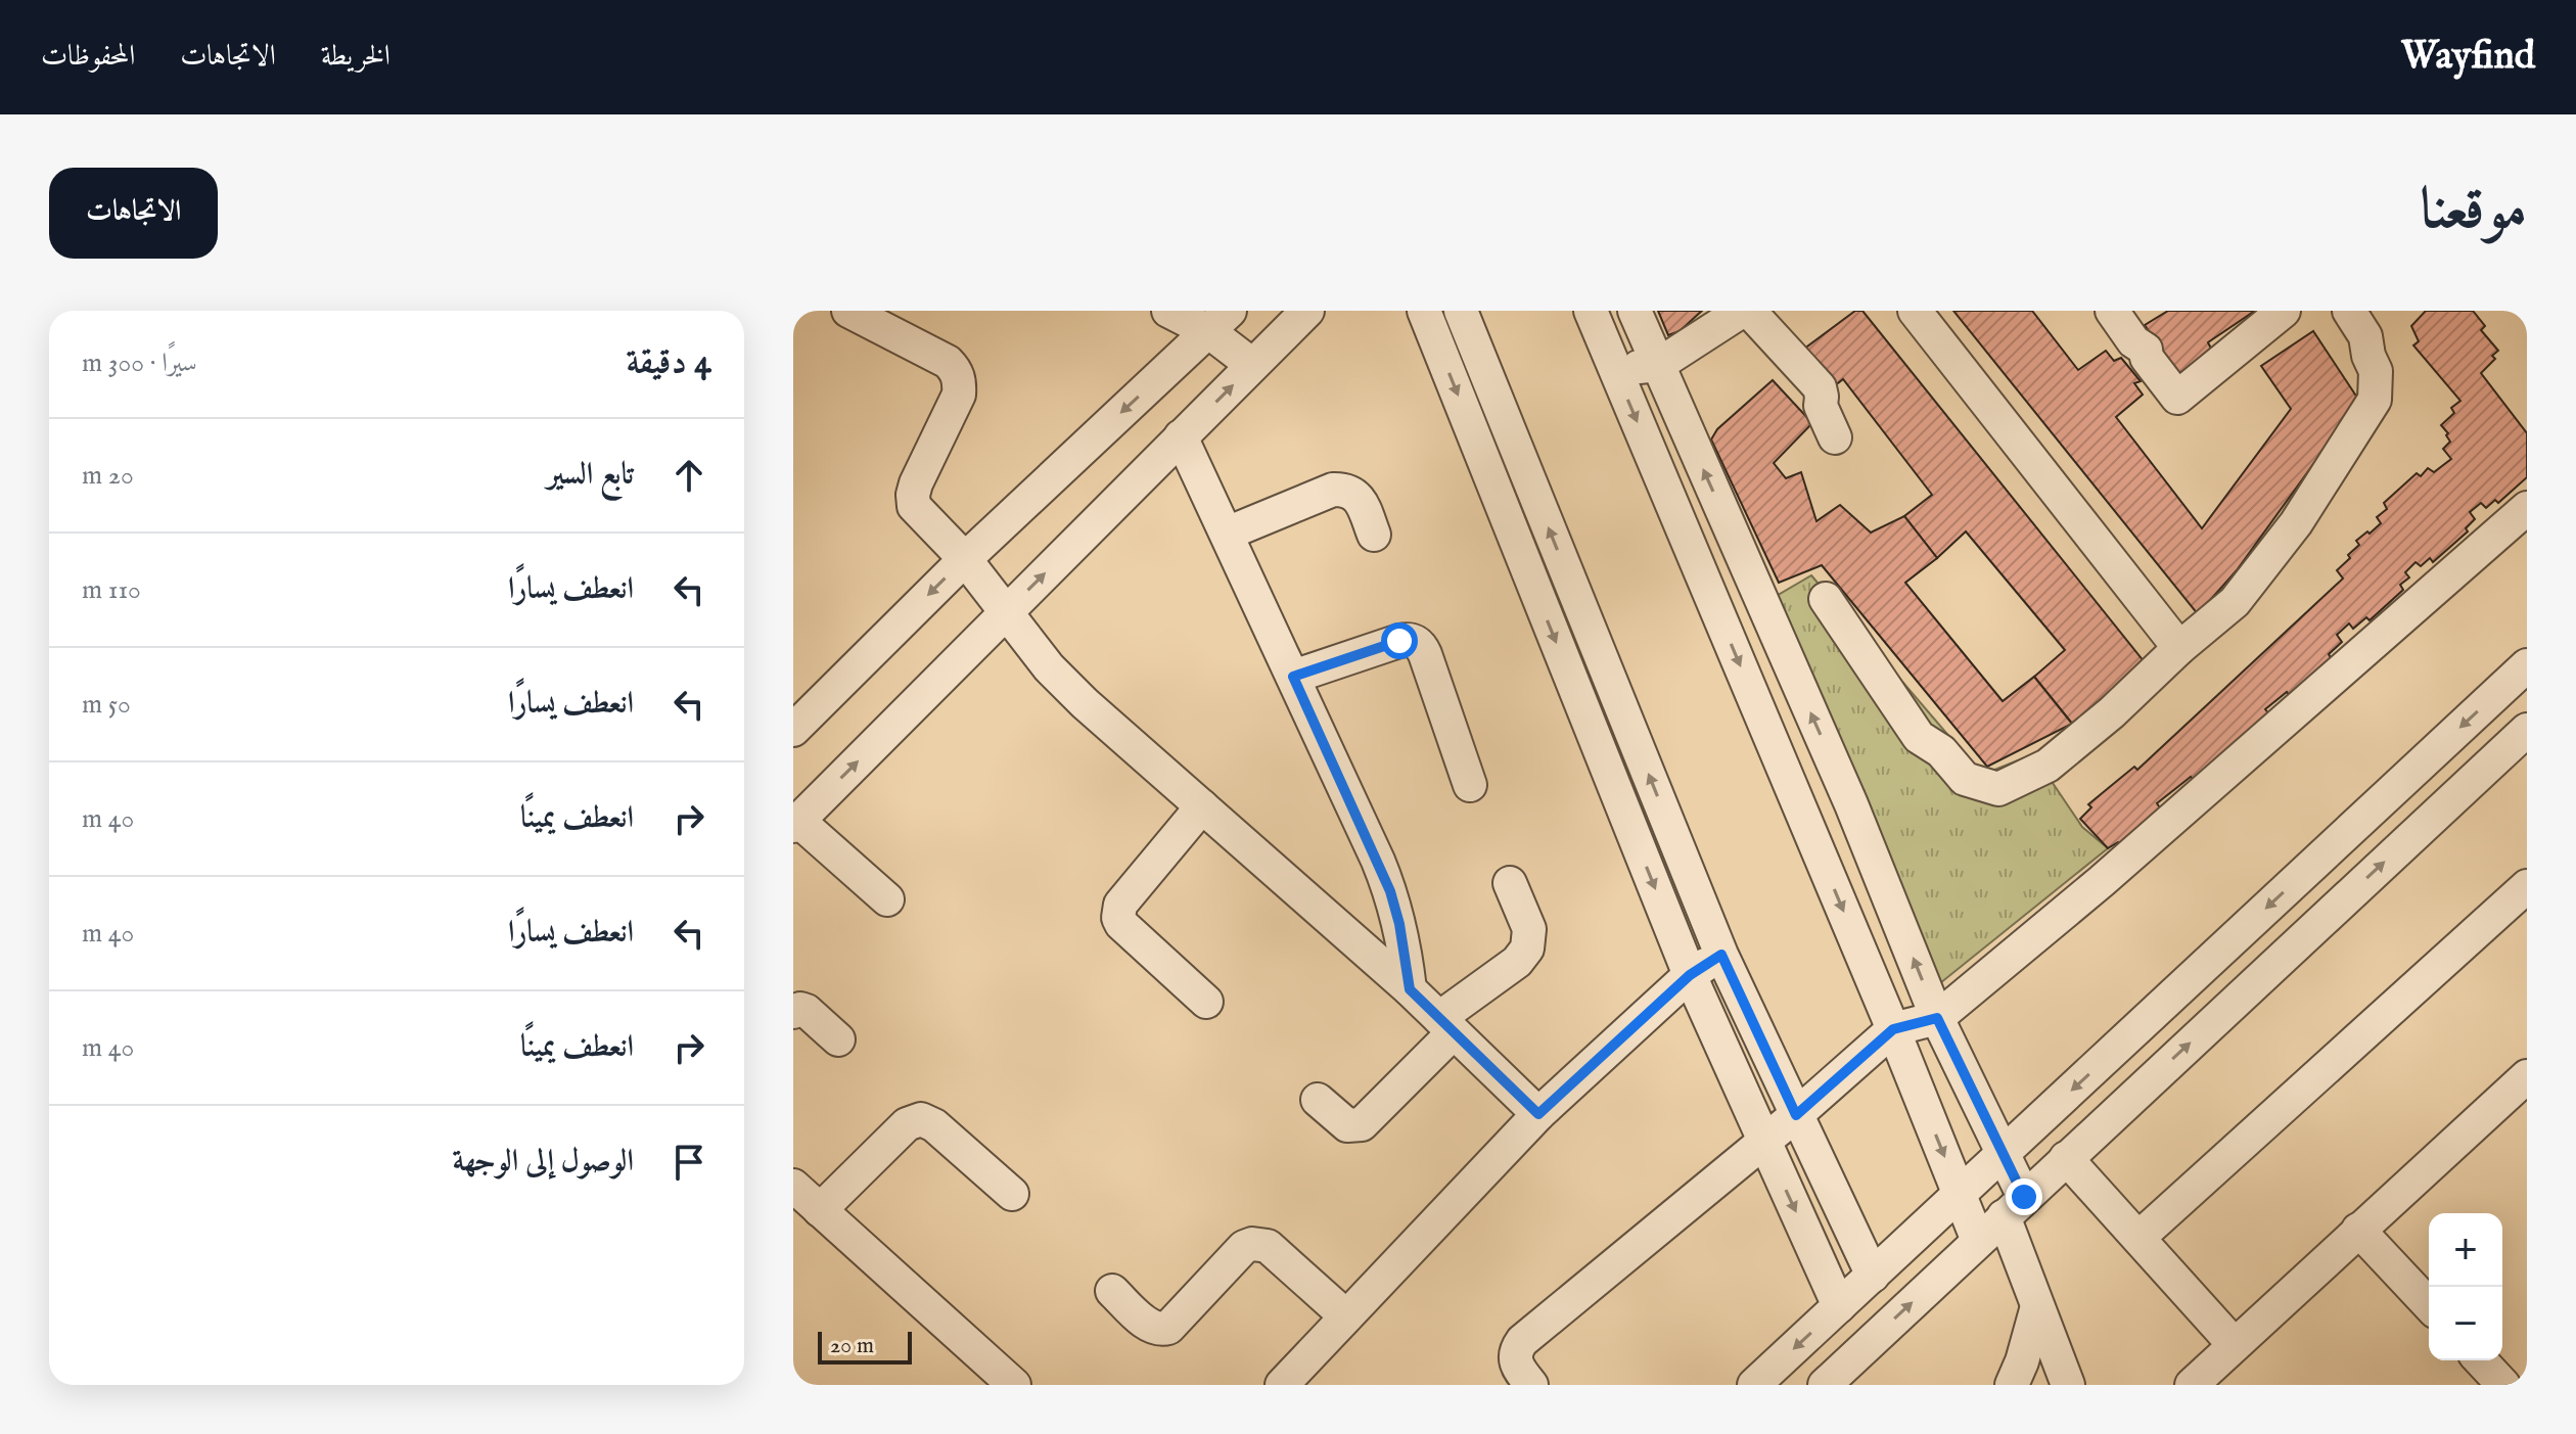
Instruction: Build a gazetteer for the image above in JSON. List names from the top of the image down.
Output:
{
  "scale_bar": "20 m",
  "page": {
    "header": "Wayfind",
    "nav": ["الخريطة", "الاتجاهات", "المحفوظات"],
    "title": "موقعنا",
    "buttons": "الاتجاهات",
    "heading": ["4 دقيقة", "سيرًا · 300 m"],
    "list": [
      ["تابع السير", "20 m"],
      ["انعطف يسارًا", "110 m"],
      ["انعطف يسارًا", "50 m"],
      ["انعطف يمينًا", "40 m"],
      ["انعطف يسارًا", "40 m"],
      ["انعطف يمينًا", "40 m"],
      "الوصول إلى الوجهة"
    ],
    "map_buttons": ["+", "−"],
    "scale": "20 m"
  }
}
